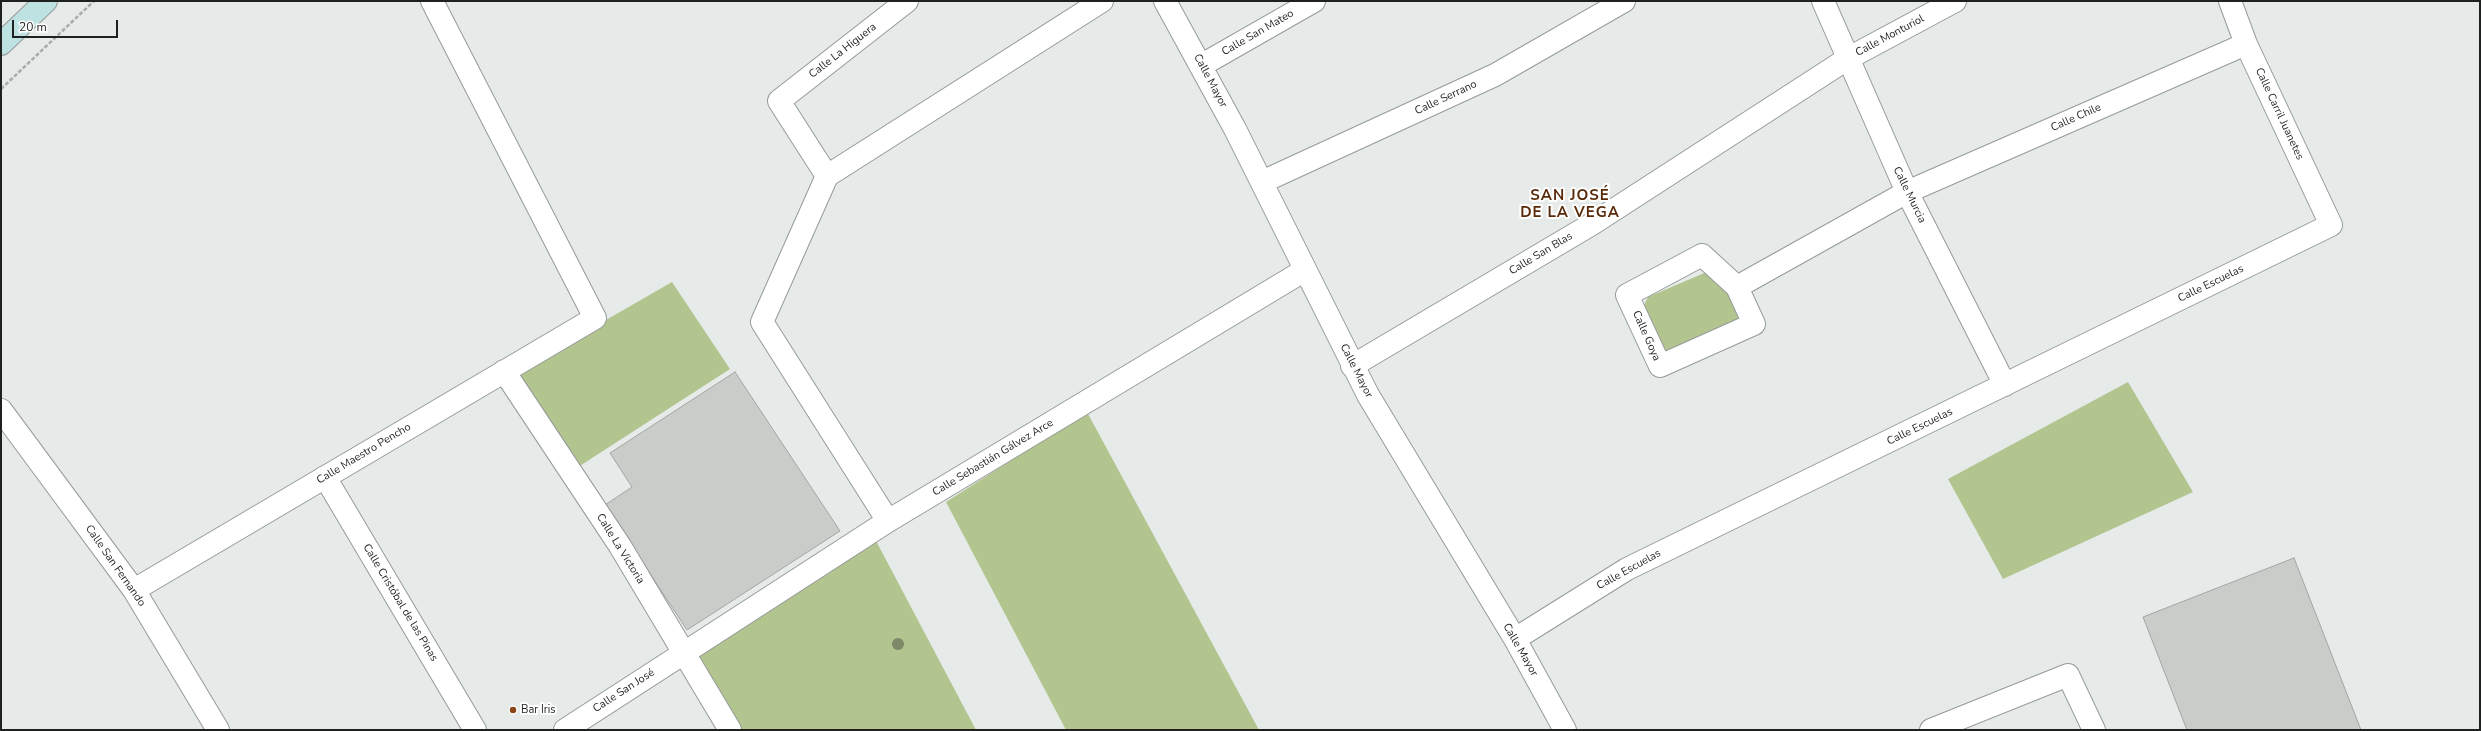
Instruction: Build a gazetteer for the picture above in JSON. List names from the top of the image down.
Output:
{
  "streets": {
    "street": [
      "Calle San Mateo",
      "Calle Monturiol",
      "Calle La Higuera",
      "Calle Mayor",
      "Calle Serrano",
      "Calle Carril Juanetes",
      "Calle Chile",
      "Calle Murcia",
      "Calle San Blas",
      "Calle Escuelas",
      "Calle Goya",
      "Calle Maestro Pencho",
      "Calle Sebastián Gálvez Arce",
      "Calle La Victoria",
      "Calle San Fernando",
      "Calle Cristóbal de las Pinas",
      "Calle San José"
    ]
  },
  "crossings": [
    ["Calle San Mateo", "Calle Mayor"],
    ["Calle Monturiol", "Calle Murcia"],
    ["Calle Monturiol", "Calle San Blas"],
    ["Calle Mayor", "Calle Serrano"],
    ["Calle Mayor", "Calle San Blas"],
    ["Calle Mayor", "Calle Escuelas"],
    ["Calle Mayor", "Calle Sebastián Gálvez Arce"],
    ["Calle Carril Juanetes", "Calle Chile"],
    ["Calle Carril Juanetes", "Calle Escuelas"],
    ["Calle Chile", "Calle Murcia"],
    ["Calle Murcia", "Calle San Blas"],
    ["Calle Murcia", "Calle Escuelas"],
    ["Calle Maestro Pencho", "Calle La Victoria"],
    ["Calle Maestro Pencho", "Calle San Fernando"],
    ["Calle Maestro Pencho", "Calle Cristóbal de las Pinas"],
    ["Calle Sebastián Gálvez Arce", "Calle La Victoria"],
    ["Calle Sebastián Gálvez Arce", "Calle San José"],
    ["Calle La Victoria", "Calle San José"]
  ],
  "districts": ["SAN JOSÉ DE LA VEGA"],
  "places": ["Bar Iris"],
  "scale_bar": "20 m"
}
